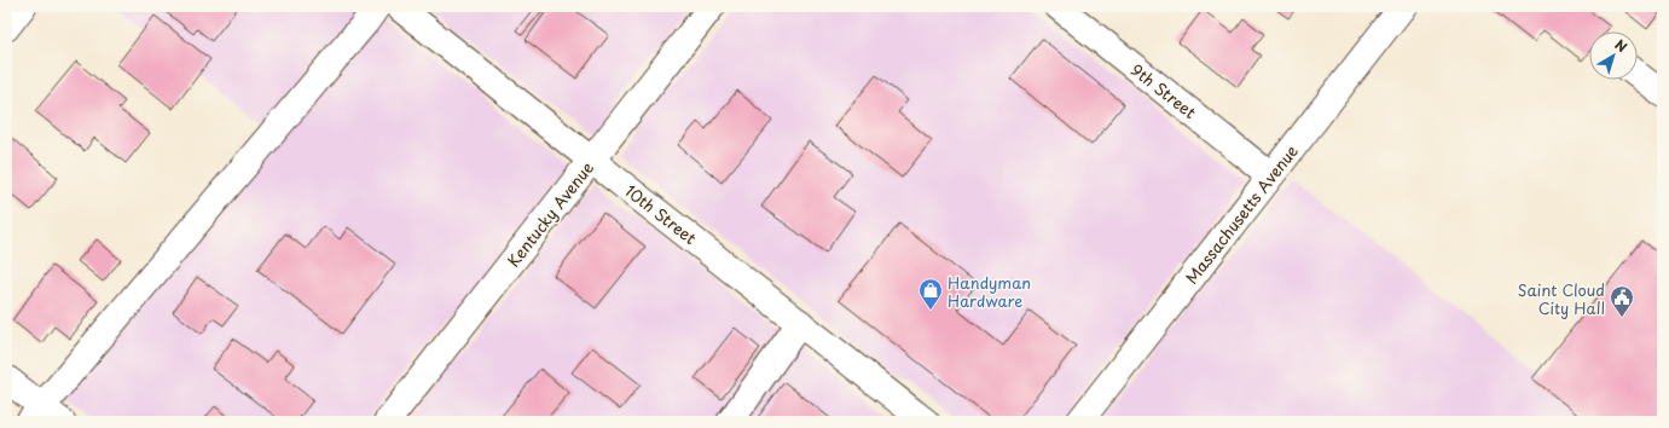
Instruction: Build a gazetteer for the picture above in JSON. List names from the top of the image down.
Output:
{
  "streets": {
    "street": [
      "9th Street",
      "Kentucky Avenue",
      "10th Street",
      "Massachusetts Avenue"
    ]
  },
  "crossings": [
    ["9th Street", "Massachusetts Avenue"],
    ["Kentucky Avenue", "10th Street"]
  ],
  "places": {
    "shop": ["Handyman Hardware"],
    "public building": ["Saint Cloud City Hall"]
  },
  "north": "top right"
}
